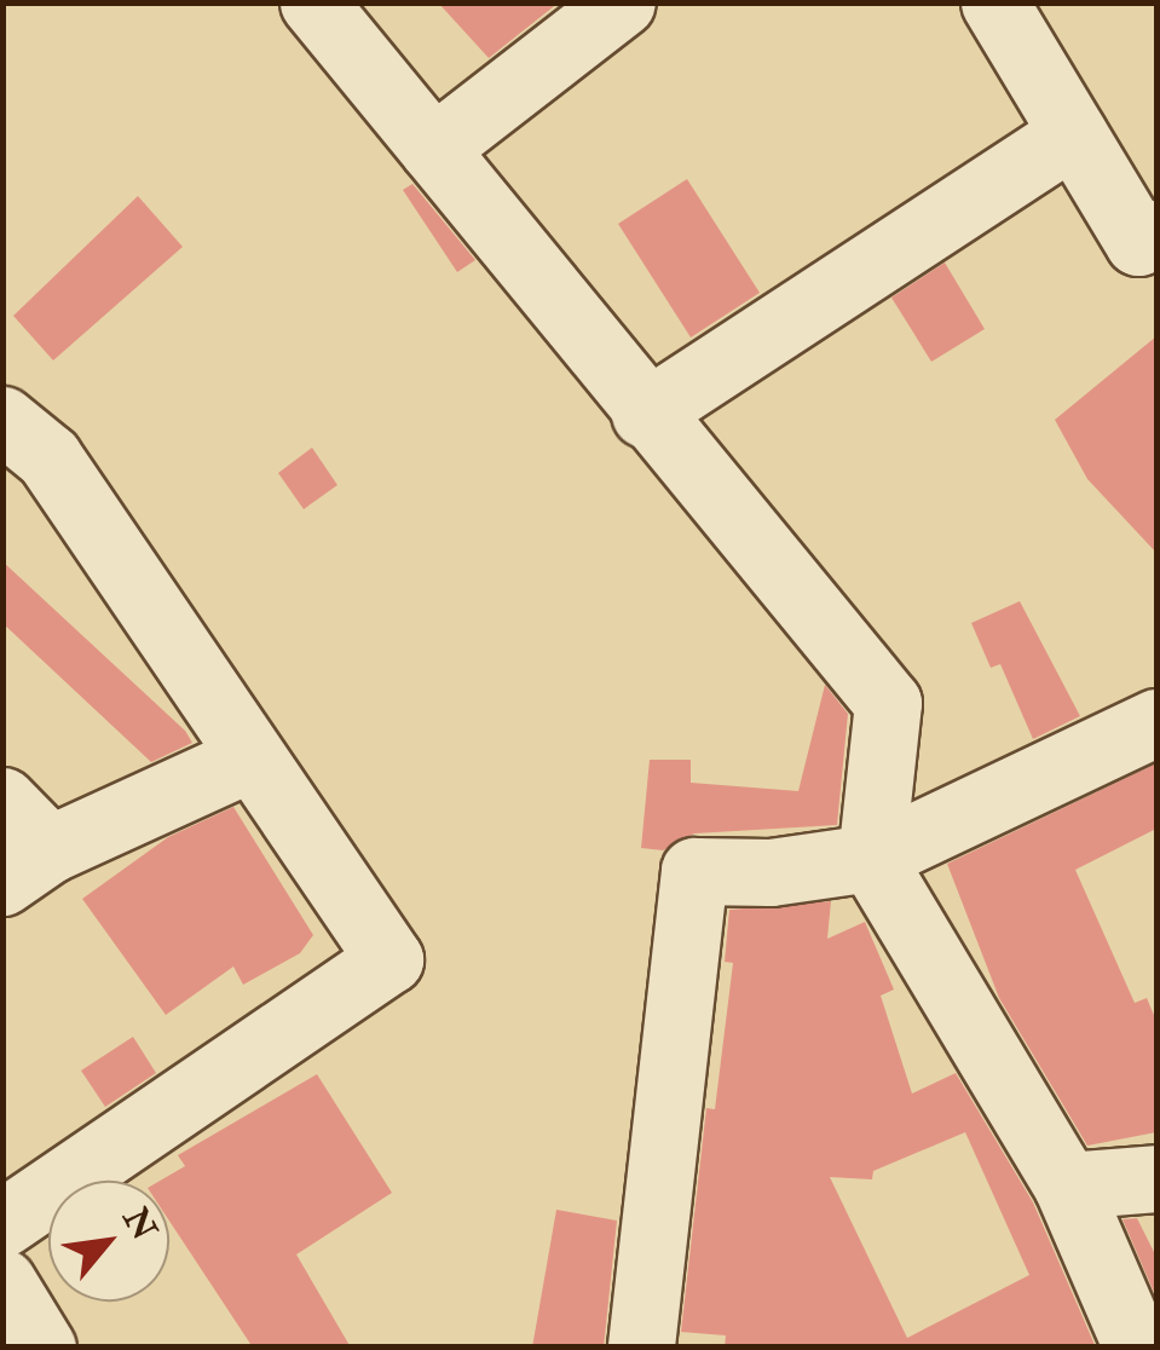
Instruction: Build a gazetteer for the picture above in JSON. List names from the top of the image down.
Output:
{
  "north": "top right"
}
